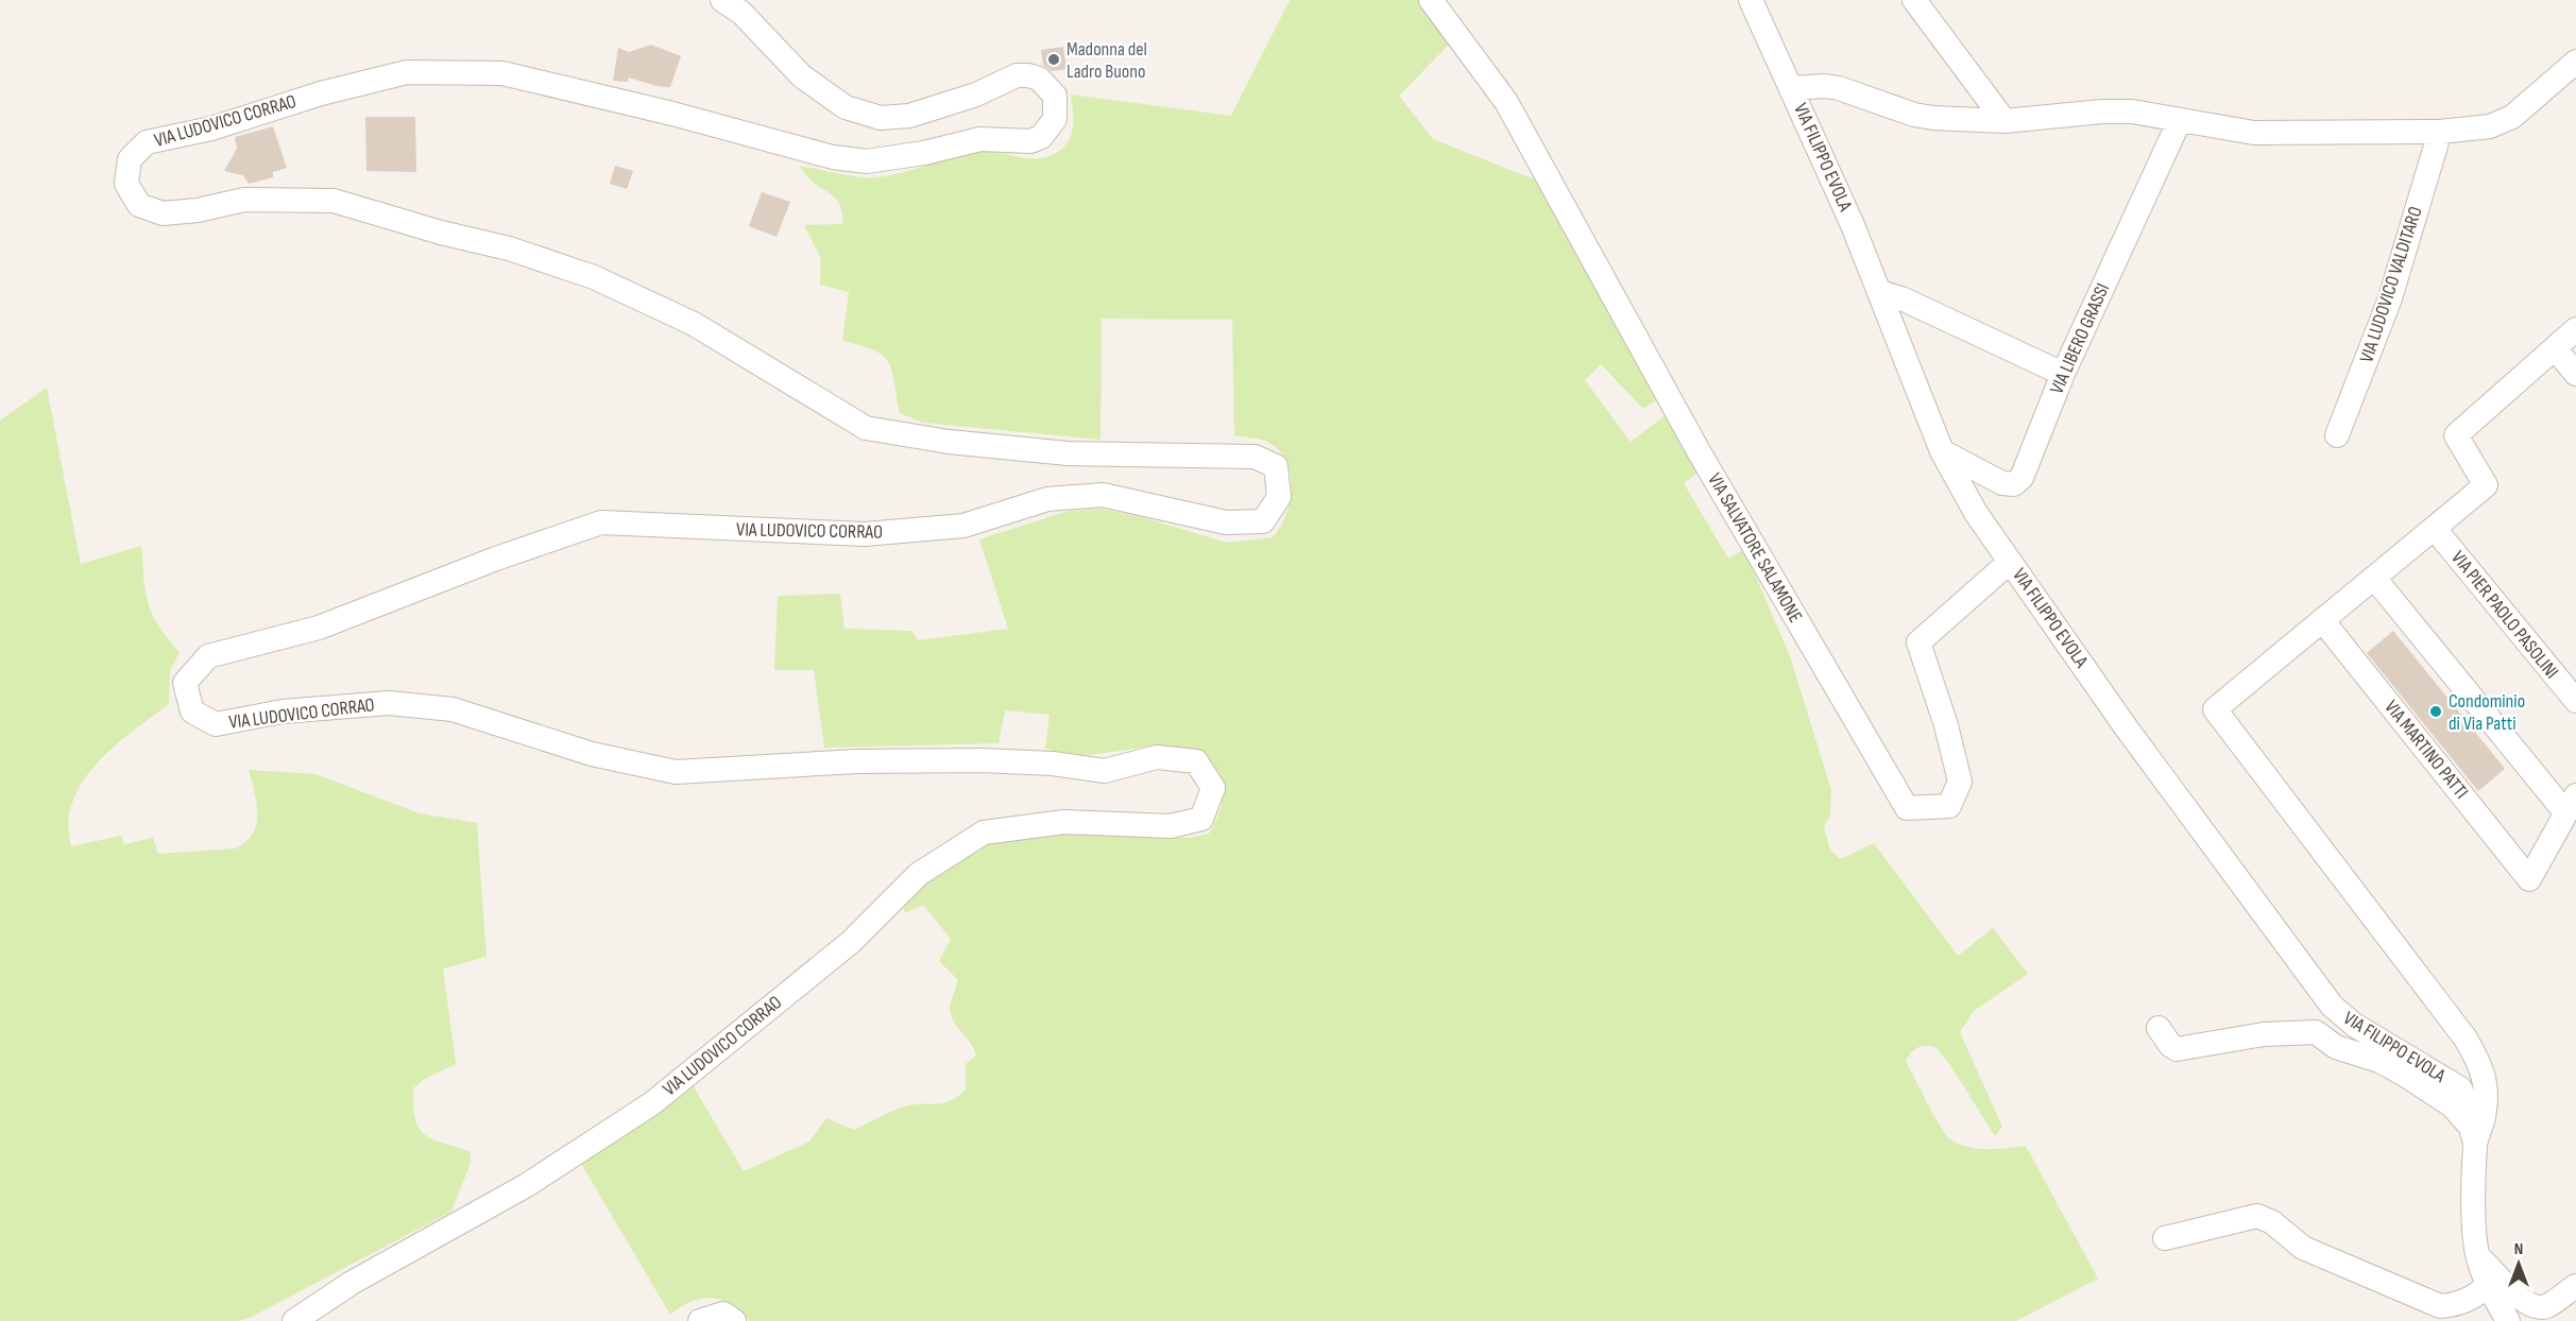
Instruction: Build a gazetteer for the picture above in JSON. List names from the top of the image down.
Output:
{
  "streets": {
    "street": [
      "VIA LUDOVICO CORRAO",
      "VIA FILIPPO EVOLA",
      "VIA LUDOVICO VALDITARO",
      "VIA LIBERO GRASSI",
      "VIA SALVATORE SALAMONE",
      "VIA PIER PAOLO PASOLINI",
      "VIA MARTINO PATTI"
    ]
  },
  "crossings": [
    ["VIA FILIPPO EVOLA", "VIA LIBERO GRASSI"],
    ["VIA FILIPPO EVOLA", "VIA SALVATORE SALAMONE"]
  ],
  "places": ["Madonna del Ladro Buono", "Condominio di Via Patti"],
  "north": "top"
}
